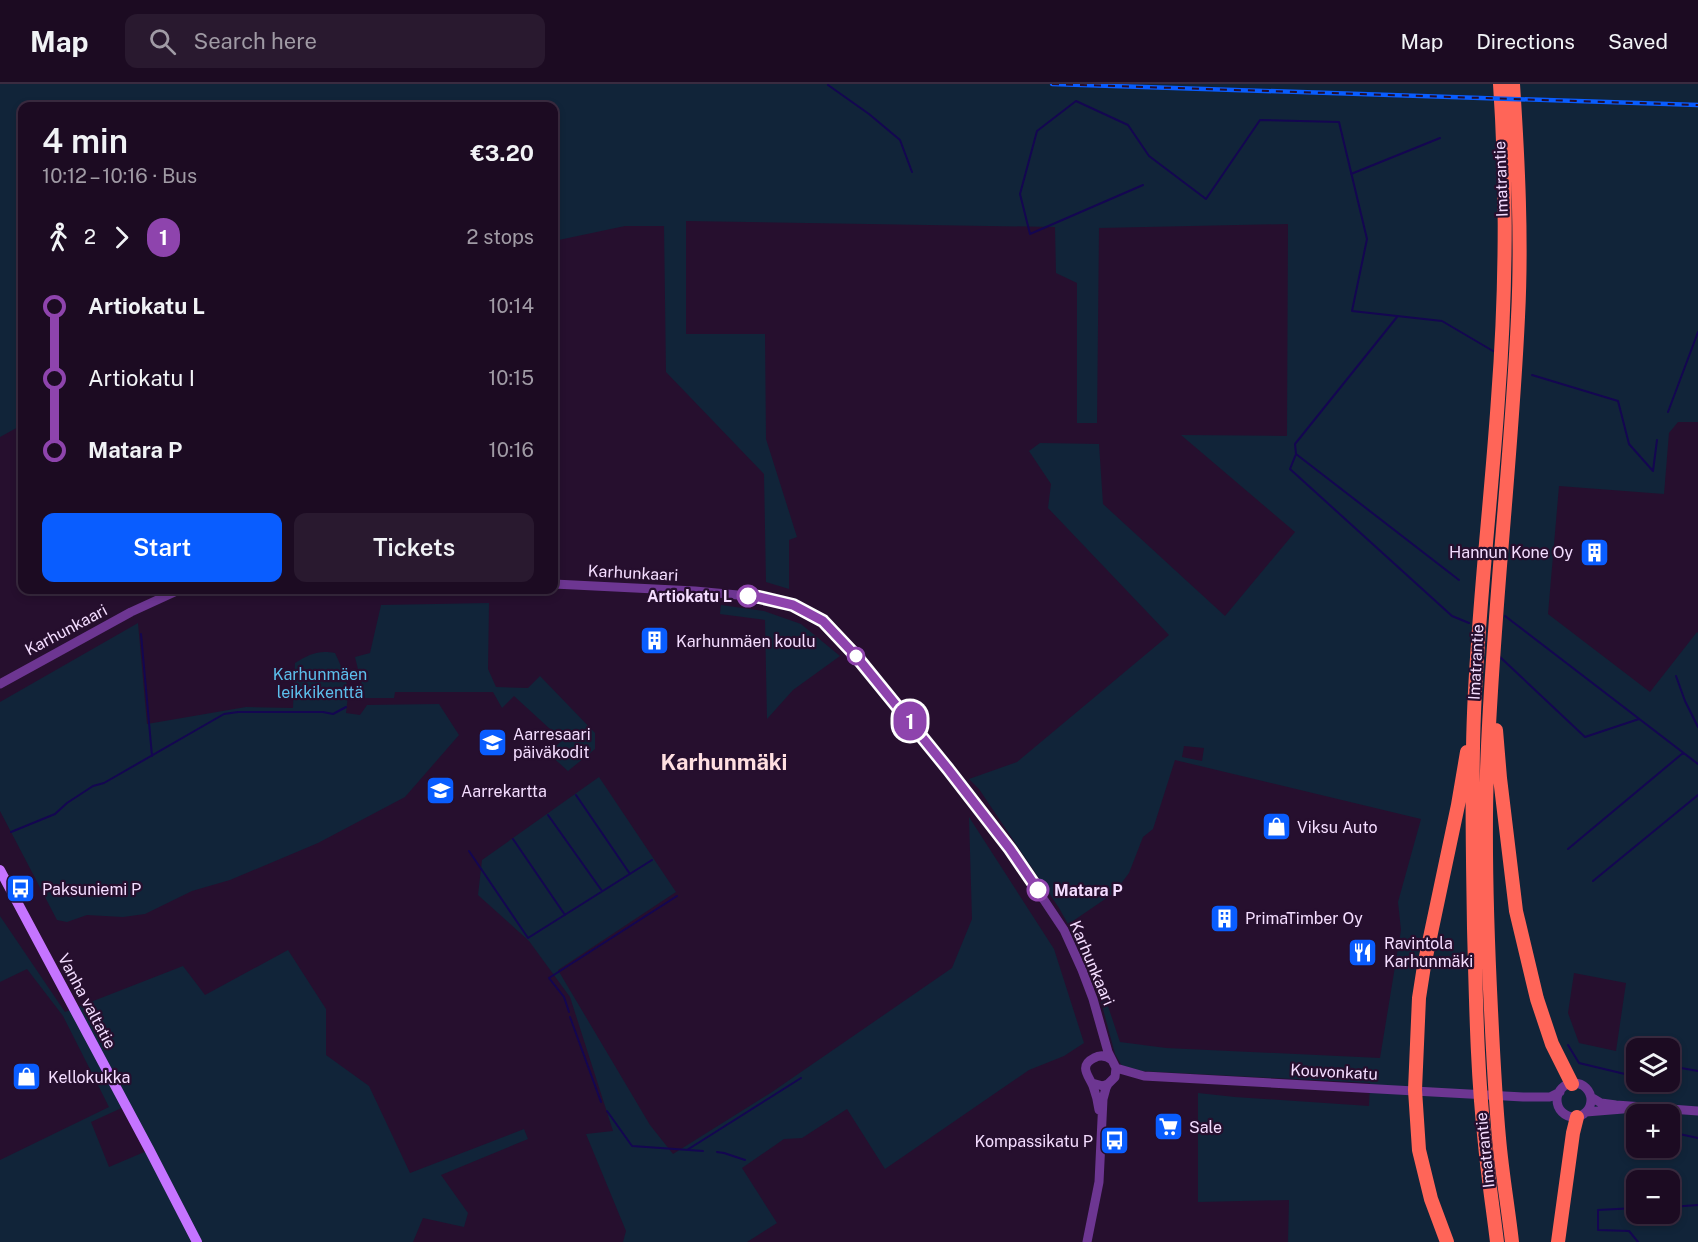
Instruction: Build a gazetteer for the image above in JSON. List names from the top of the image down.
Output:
{
  "streets": {
    "highway": ["Imatrantie"],
    "main road": ["Vanha valtatie"],
    "street": ["Karhunkaari", "Kouvonkatu"]
  },
  "crossings": [
    ["Karhunkaari", "Kouvonkatu"]
  ],
  "districts": ["Karhunmäki"],
  "parks": ["Karhunmäen leikkikenttä"],
  "places": {
    "building": ["Hannun Kone Oy", "Karhunmäen koulu", "PrimaTimber Oy"],
    "other": ["Artiokatu L", "Matara P"],
    "school or university": ["Aarresaari päiväkodit", "Aarrekartta"],
    "shop": ["Viksu Auto", "Kellokukka"],
    "bus stop": ["Paksuniemi P", "Kompassikatu P"],
    "restaurant": ["Ravintola Karhunmäki"],
    "supermarket": ["Sale"]
  },
  "lines": ["bus line 1"],
  "page": {
    "header": "Map",
    "search": "Search here",
    "nav": ["Map", "Directions", "Saved"],
    "on_map": "1",
    "heading": ["4 min", "10:12 – 10:16 · Bus", "€3.20"],
    "legs": ["2", "1", "2 stops"],
    "list": [
      {
        "name": "Artiokatu L",
        "value": "10:14"
      },
      {
        "name": "Artiokatu I",
        "value": "10:15"
      },
      {
        "name": "Matara P",
        "value": "10:16"
      }
    ],
    "buttons": ["Start", "Tickets"],
    "map_buttons": ["+", "−"]
  }
}
